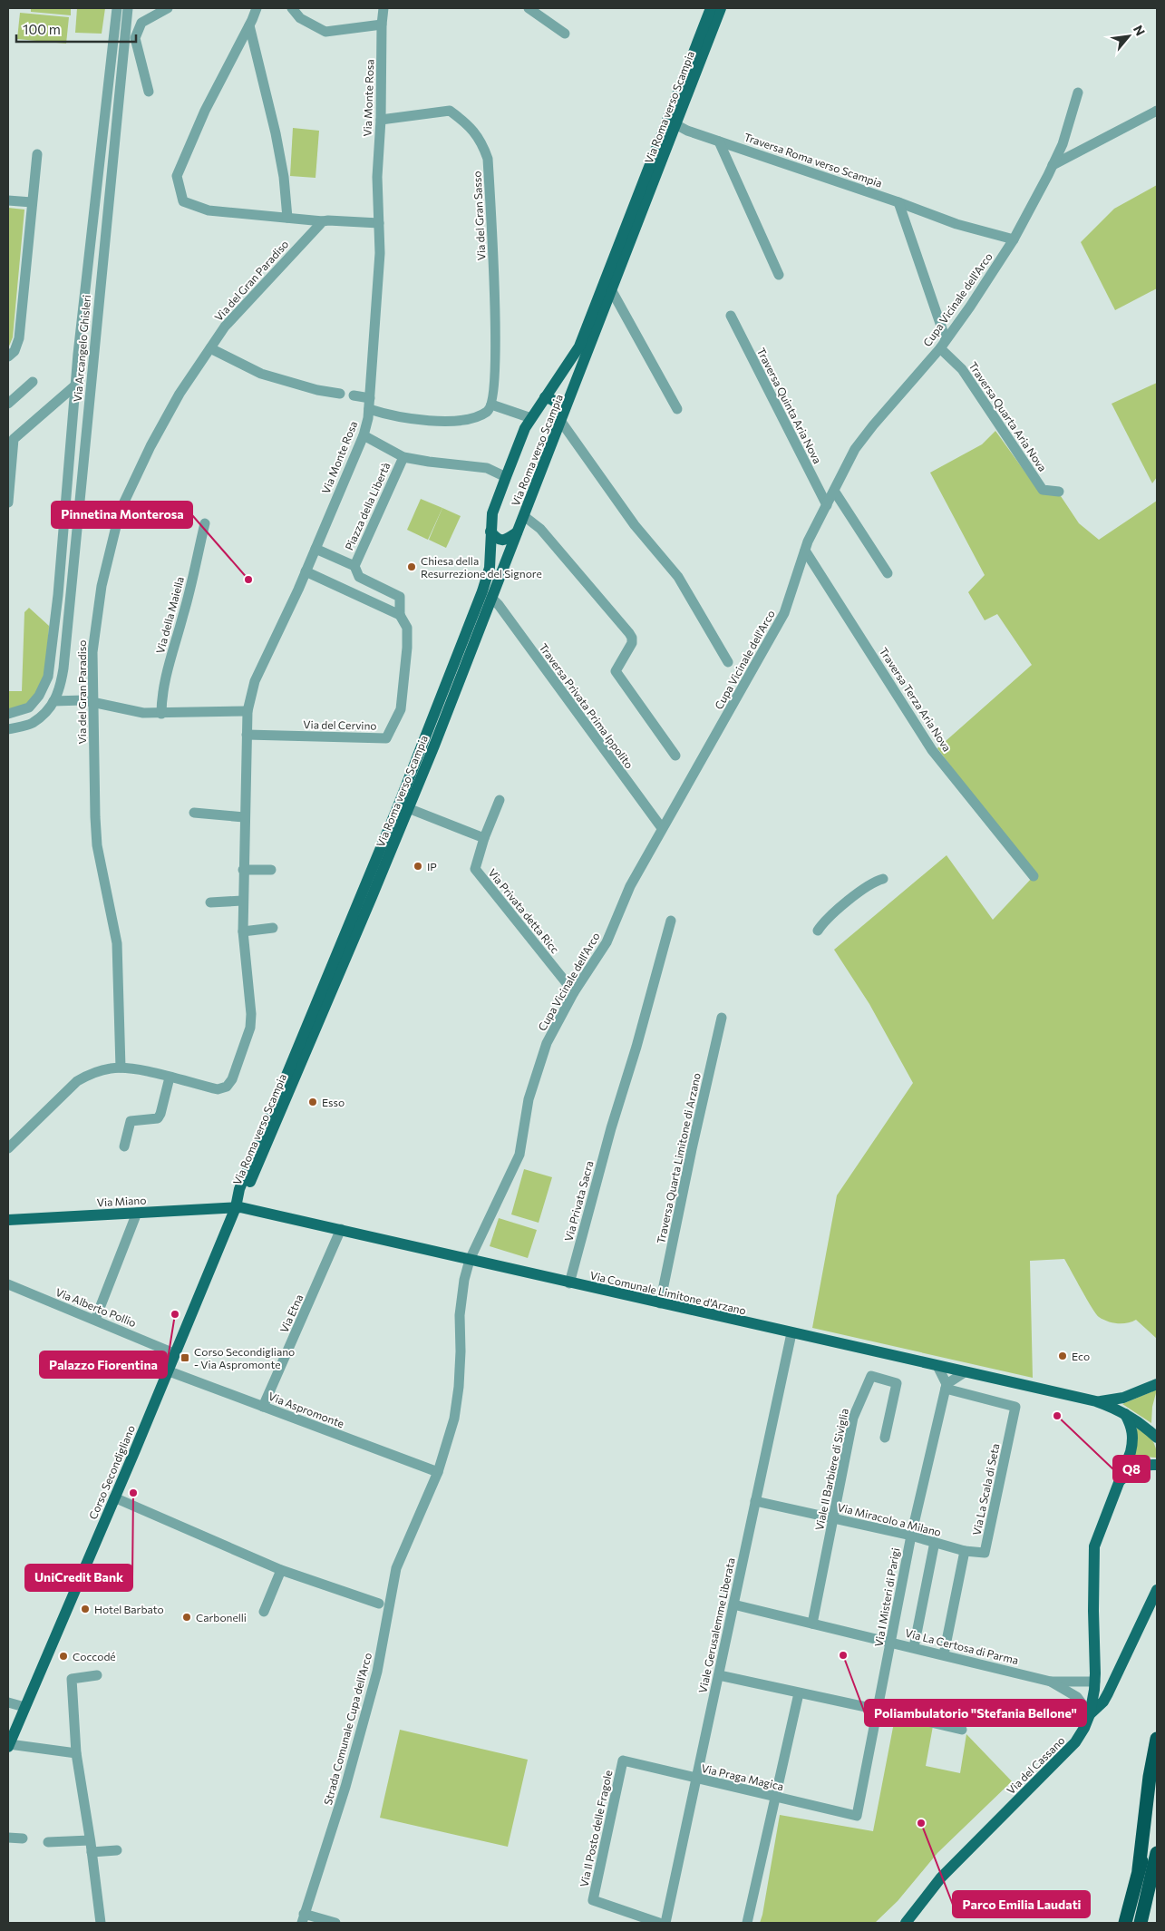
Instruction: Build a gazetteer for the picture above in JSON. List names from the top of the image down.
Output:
{
  "streets": {
    "main road": [
      "Via Roma verso Scampia",
      "Via Miano",
      "Via Comunale Limitone d'Arzano",
      "Corso Secondigliano",
      "Via del Cassano"
    ],
    "street": [
      "Via Monte Rosa",
      "Traversa Roma verso Scampia",
      "Via del Gran Sasso",
      "Via del Gran Paradiso",
      "Cupa Vicinale dell'Arco",
      "Via Arcangelo Ghisleri",
      "Traversa Quinta Aria Nova",
      "Traversa Quarta Aria Nova",
      "Piazza della Libertà",
      "Via della Maiella",
      "Traversa Terza Aria Nova",
      "Traversa Privata Prima Ippolito",
      "Via del Cervino",
      "Via Privata detta Ricc",
      "Traversa Quarta Limitone di Arzano",
      "Via Privata Sacra",
      "Via Alberto Pollio",
      "Via Etna",
      "Via Aspromonte",
      "Viale Il Barbiere di Siviglia",
      "Via La Scala di Seta",
      "Via Miracolo a Milano",
      "Via I Misteri di Parigi",
      "Viale Gerusalemme Liberata",
      "Via La Certosa di Parma",
      "Strada Comunale Cupa dell'Arco",
      "Via Praga Magica",
      "Via Il Posto delle Fragole"
    ]
  },
  "crossings": [
    ["Via Monte Rosa", "Via del Gran Sasso"],
    ["Via Monte Rosa", "Via del Gran Paradiso"],
    ["Via Monte Rosa", "Piazza della Libertà"],
    ["Via Monte Rosa", "Via del Cervino"],
    ["Via Roma verso Scampia", "Traversa Roma verso Scampia"],
    ["Via Roma verso Scampia", "Traversa Privata Prima Ippolito"],
    ["Via Roma verso Scampia", "Via Miano"],
    ["Via Roma verso Scampia", "Via Comunale Limitone d'Arzano"],
    ["Via Roma verso Scampia", "Corso Secondigliano"],
    ["Traversa Roma verso Scampia", "Cupa Vicinale dell'Arco"],
    ["Cupa Vicinale dell'Arco", "Traversa Quinta Aria Nova"],
    ["Cupa Vicinale dell'Arco", "Traversa Quarta Aria Nova"],
    ["Cupa Vicinale dell'Arco", "Traversa Terza Aria Nova"],
    ["Cupa Vicinale dell'Arco", "Traversa Privata Prima Ippolito"],
    ["Cupa Vicinale dell'Arco", "Via Privata detta Ricc"],
    ["Cupa Vicinale dell'Arco", "Via Comunale Limitone d'Arzano"],
    ["Cupa Vicinale dell'Arco", "Strada Comunale Cupa dell'Arco"],
    ["Piazza della Libertà", "Via del Cervino"],
    ["Traversa Quarta Limitone di Arzano", "Via Comunale Limitone d'Arzano"],
    ["Via Miano", "Via Comunale Limitone d'Arzano"],
    ["Via Miano", "Corso Secondigliano"],
    ["Via Privata Sacra", "Via Comunale Limitone d'Arzano"],
    ["Via Comunale Limitone d'Arzano", "Via Etna"],
    ["Via Comunale Limitone d'Arzano", "Corso Secondigliano"],
    ["Via Comunale Limitone d'Arzano", "Viale Gerusalemme Liberata"],
    ["Via Comunale Limitone d'Arzano", "Strada Comunale Cupa dell'Arco"],
    ["Via Alberto Pollio", "Corso Secondigliano"],
    ["Via Etna", "Via Aspromonte"],
    ["Via Aspromonte", "Corso Secondigliano"],
    ["Via Aspromonte", "Strada Comunale Cupa dell'Arco"],
    ["Viale Il Barbiere di Siviglia", "Via Miracolo a Milano"],
    ["Viale Il Barbiere di Siviglia", "Via La Certosa di Parma"],
    ["Via La Scala di Seta", "Via Miracolo a Milano"],
    ["Via La Scala di Seta", "Via I Misteri di Parigi"],
    ["Via Miracolo a Milano", "Via I Misteri di Parigi"],
    ["Via Miracolo a Milano", "Viale Gerusalemme Liberata"],
    ["Via I Misteri di Parigi", "Via La Certosa di Parma"],
    ["Via I Misteri di Parigi", "Via Praga Magica"],
    ["Viale Gerusalemme Liberata", "Via La Certosa di Parma"],
    ["Viale Gerusalemme Liberata", "Via Praga Magica"],
    ["Via La Certosa di Parma", "Via del Cassano"],
    ["Via Praga Magica", "Via Il Posto delle Fragole"]
  ],
  "places": {
    "other": [
      "Chiesa della Resurrezione del Signore",
      "Pinnetina Monterosa",
      "IP",
      "Esso",
      "Palazzo Fiorentina",
      "Eco",
      "Q8",
      "UniCredit Bank",
      "Hotel Barbato",
      "Carbonelli",
      "Poliambulatorio \"Stefania Bellone\"",
      "Coccodé",
      "Parco Emilia Laudati"
    ],
    "transit": ["Corso Secondigliano - Via Aspromonte"]
  },
  "scale_bar": "100 m",
  "north": "top right"
}
